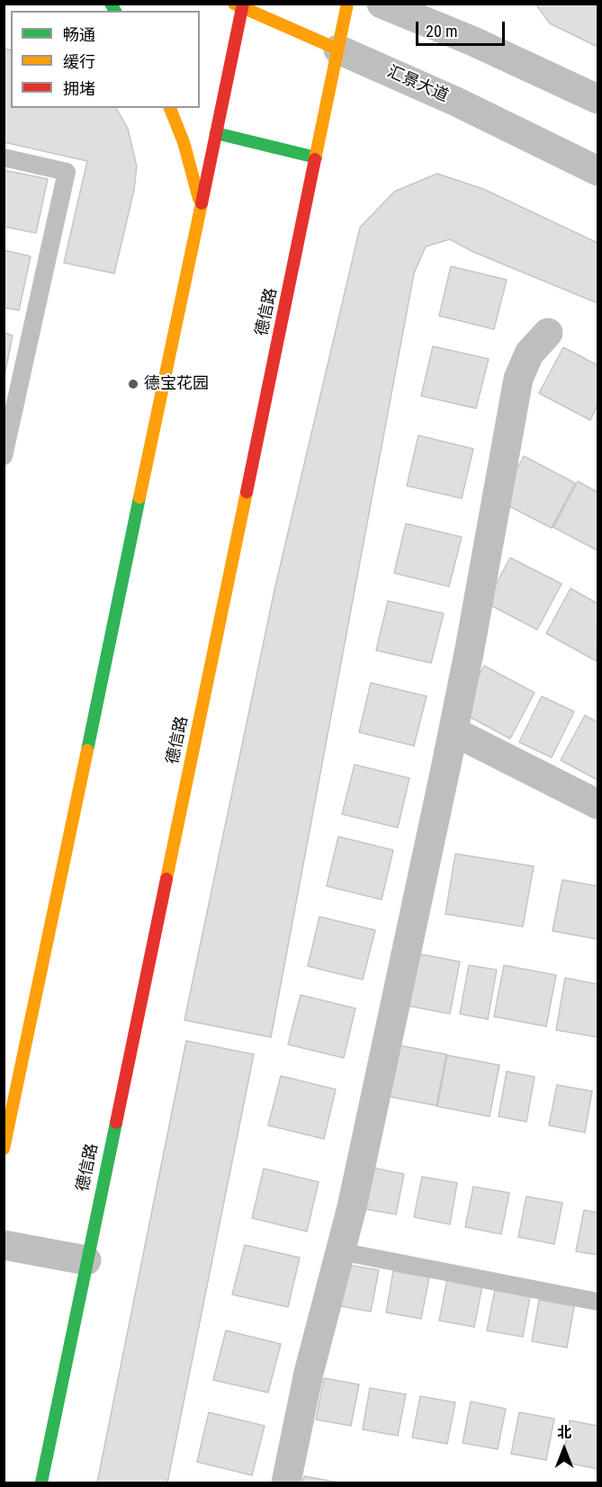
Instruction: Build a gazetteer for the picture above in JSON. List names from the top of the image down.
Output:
{
  "streets": {
    "main road": ["汇景大道", "德信路"]
  },
  "crossings": [
    ["汇景大道", "德信路"]
  ],
  "places": ["德宝花园"],
  "legend": ["畅通", "缓行", "拥堵"],
  "scale_bar": "20 m",
  "north": "top"
}
